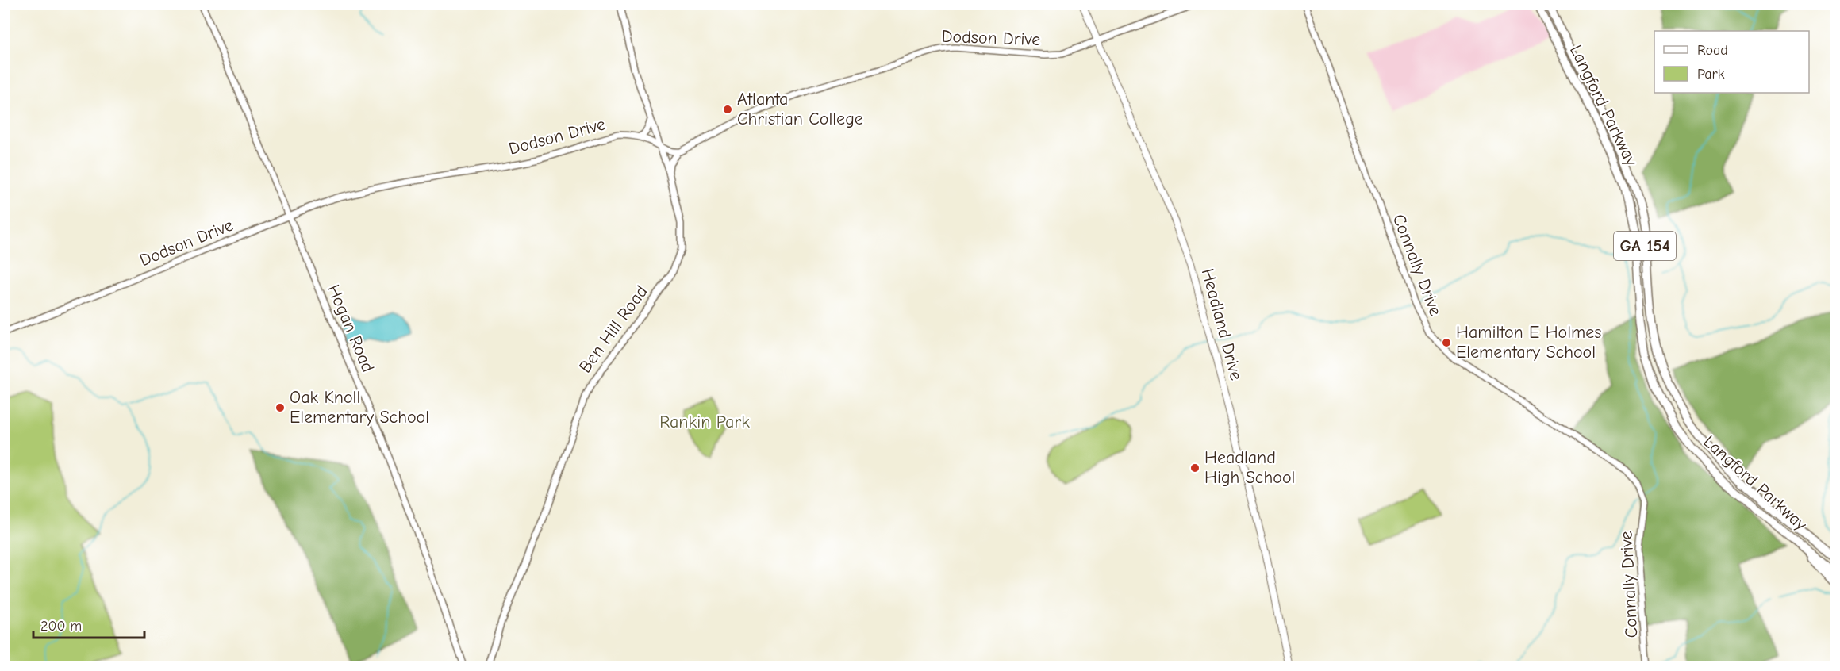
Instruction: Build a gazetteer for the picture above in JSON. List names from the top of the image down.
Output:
{
  "streets": {
    "highway": ["Langford Parkway", "GA 154"],
    "main road": ["Headland Drive"],
    "street": [
      "Dodson Drive",
      "Connally Drive",
      "Hogan Road",
      "Ben Hill Road"
    ]
  },
  "crossings": [
    ["Dodson Drive", "Headland Drive"],
    ["Dodson Drive", "Hogan Road"],
    ["Dodson Drive", "Ben Hill Road"]
  ],
  "parks": ["Rankin Park"],
  "places": [
    "Atlanta Christian College",
    "Hamilton E Holmes Elementary School",
    "Oak Knoll Elementary School",
    "Headland High School"
  ],
  "legend": ["Road", "Park"],
  "scale_bar": "200 m"
}
